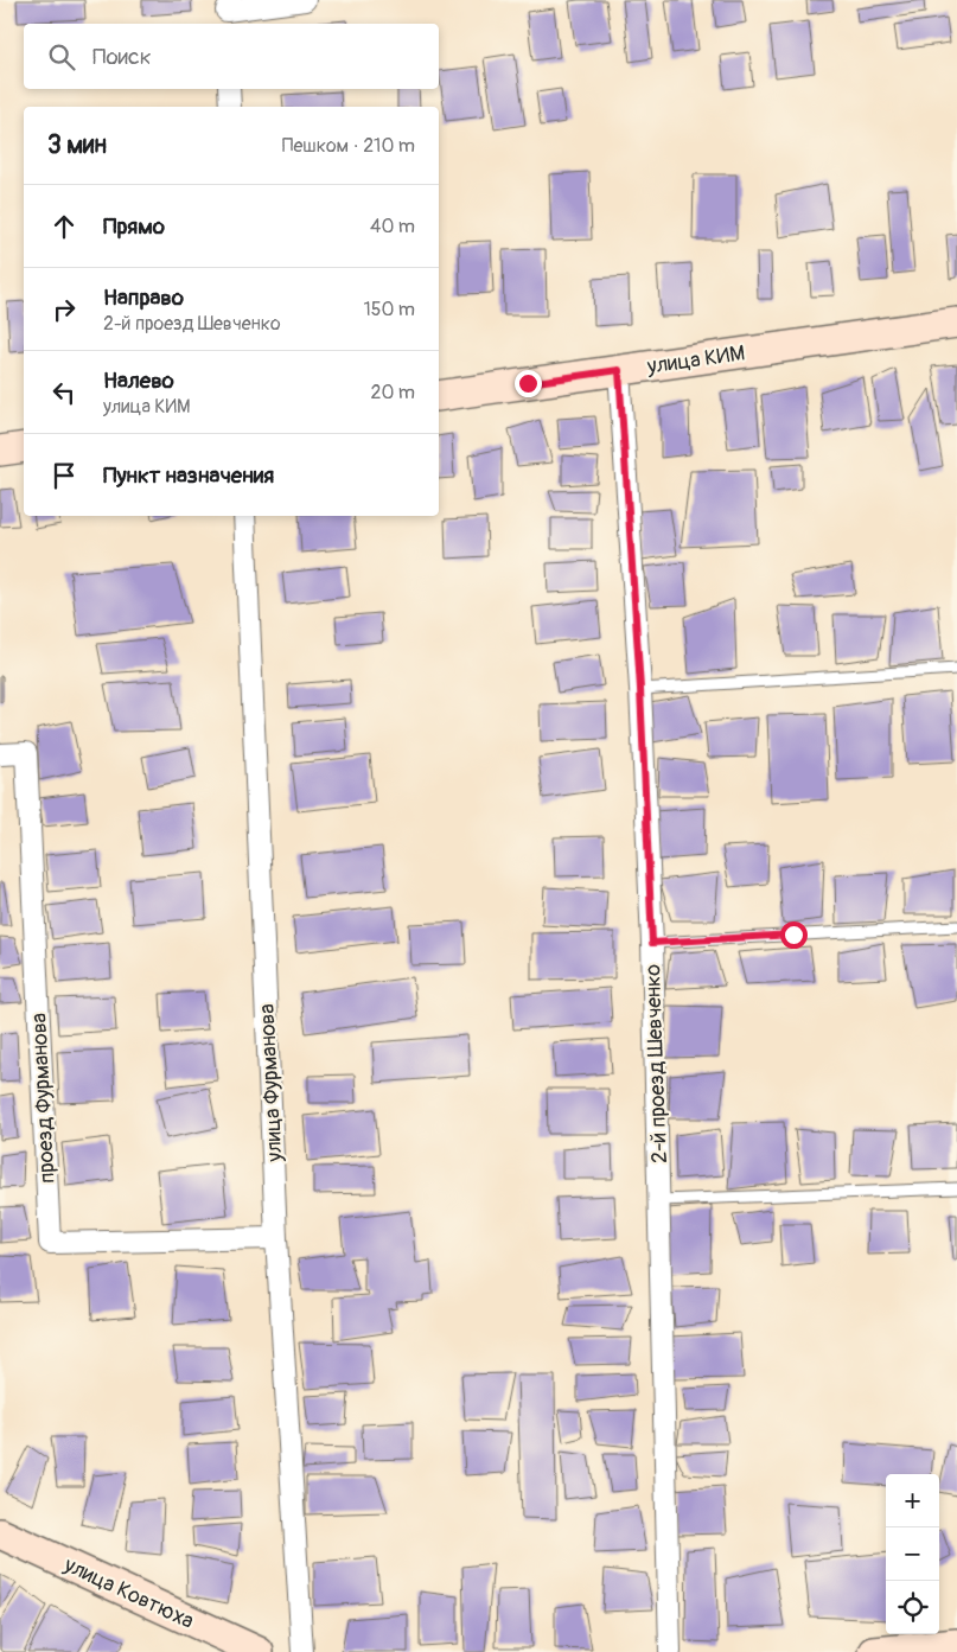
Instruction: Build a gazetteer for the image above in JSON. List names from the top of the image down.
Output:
{
  "streets": {
    "street": [
      "улица КИМ",
      "2-й проезд Шевченко",
      "улица Фурманова",
      "проезд Фурманова",
      "улица Ковтюха"
    ]
  },
  "crossings": [
    ["улица КИМ", "2-й проезд Шевченко"],
    ["улица Фурманова", "проезд Фурманова"]
  ],
  "page": {
    "search": "Поиск",
    "heading": ["3 мин", "Пешком · 210 m"],
    "list": [
      ["Прямо", "40 m"],
      ["Направо", "2-й проезд Шевченко", "150 m"],
      ["Налево", "улица КИМ", "20 m"],
      "Пункт назначения"
    ],
    "map_buttons": ["+", "−"]
  }
}
